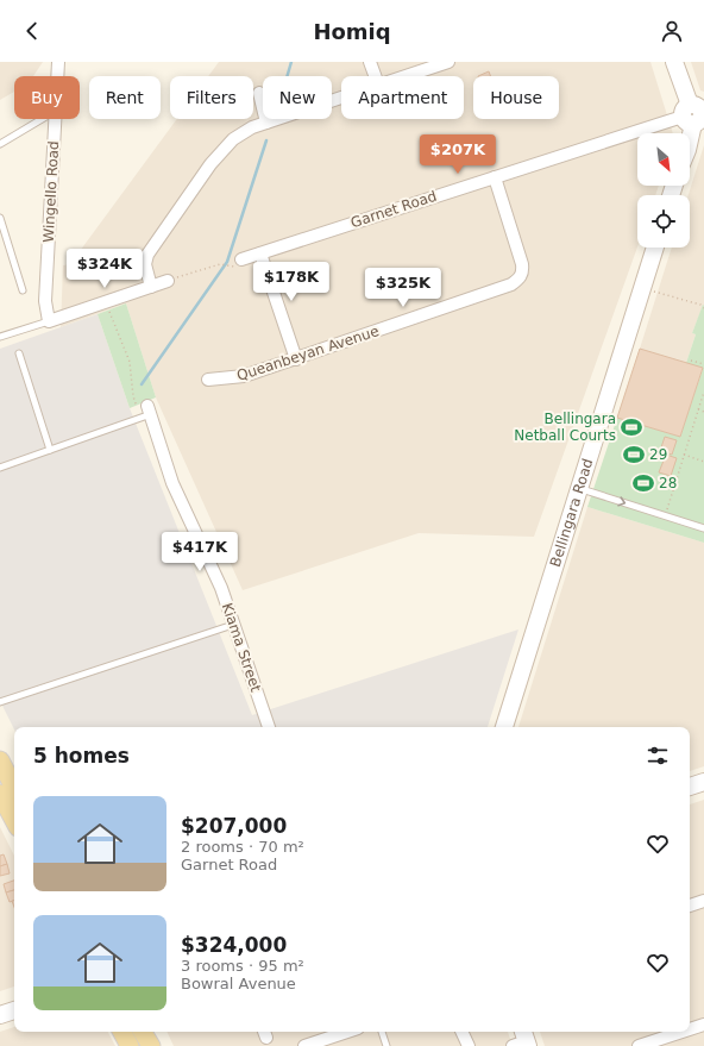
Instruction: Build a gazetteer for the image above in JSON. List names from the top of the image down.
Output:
{
  "streets": {
    "street": [
      "Wingello Road",
      "Garnet Road",
      "Queanbeyan Avenue",
      "Bellingara Road",
      "Kiama Street"
    ]
  },
  "crossings": [
    ["Garnet Road", "Queanbeyan Avenue"]
  ],
  "places": {
    "sports": ["Bellingara Netball Courts", "29", "28"]
  },
  "north": "bottom right",
  "page": {
    "header": "Homiq",
    "chip": [
      "Buy",
      "Rent",
      "Filters",
      "New",
      "Apartment",
      "House"
    ],
    "price": [
      "$207K",
      "$324K",
      "$178K",
      "$325K",
      "$417K"
    ],
    "heading": "5 homes",
    "list": [
      {
        "name": "$207,000",
        "note": "2 rooms · 70 m² · Garnet Road"
      },
      {
        "name": "$324,000",
        "note": "3 rooms · 95 m² · Bowral Avenue"
      }
    ]
  }
}
